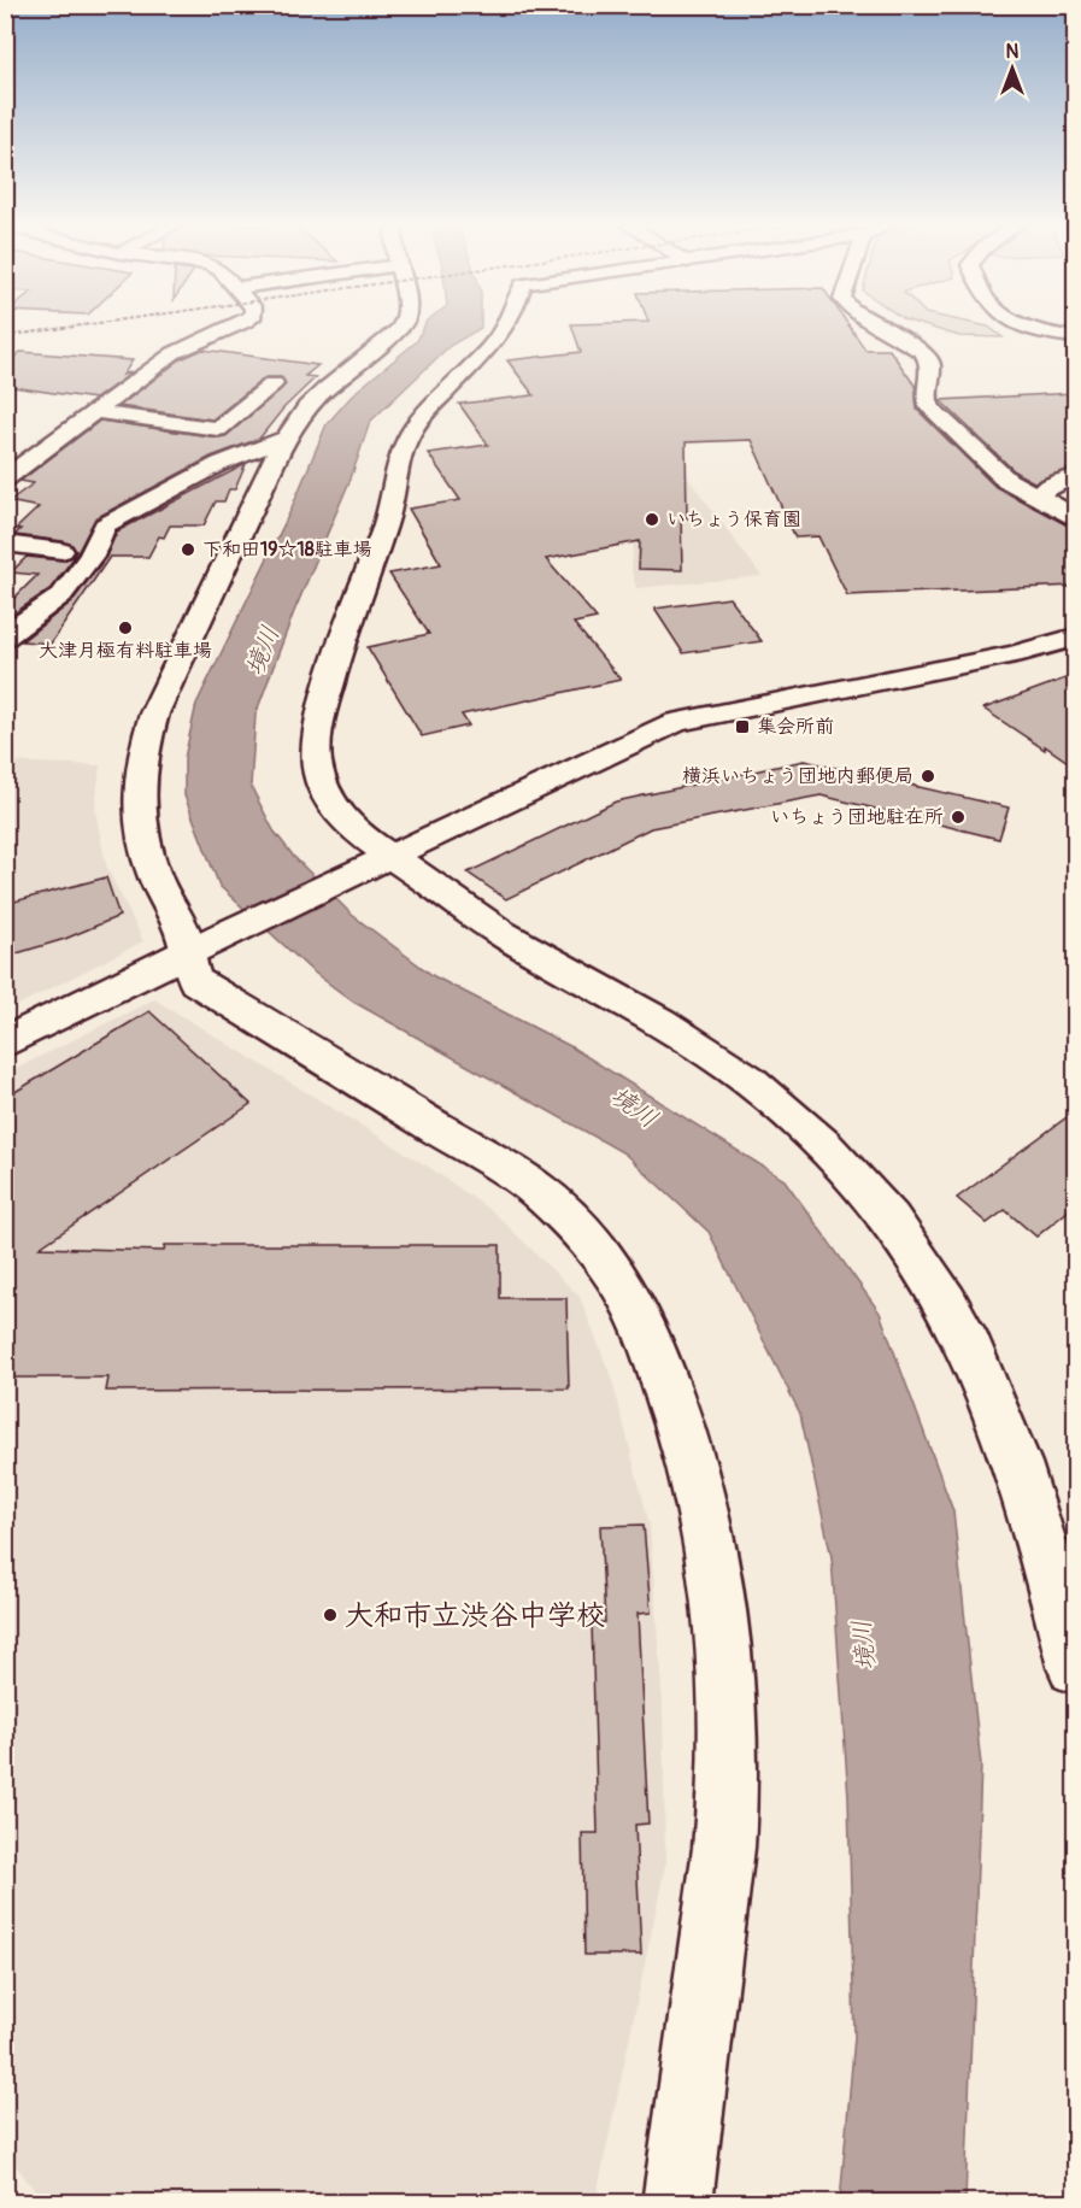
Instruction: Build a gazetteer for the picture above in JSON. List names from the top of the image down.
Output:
{
  "water": ["境川"],
  "places": {
    "other": [
      "いちょう保育園",
      "下和田19☆18駐車場",
      "大津月極有料駐車場",
      "横浜いちょう団地内郵便局",
      "いちょう団地駐在所",
      "大和市立渋谷中学校"
    ],
    "transit": ["集会所前"]
  },
  "north": "top"
}
